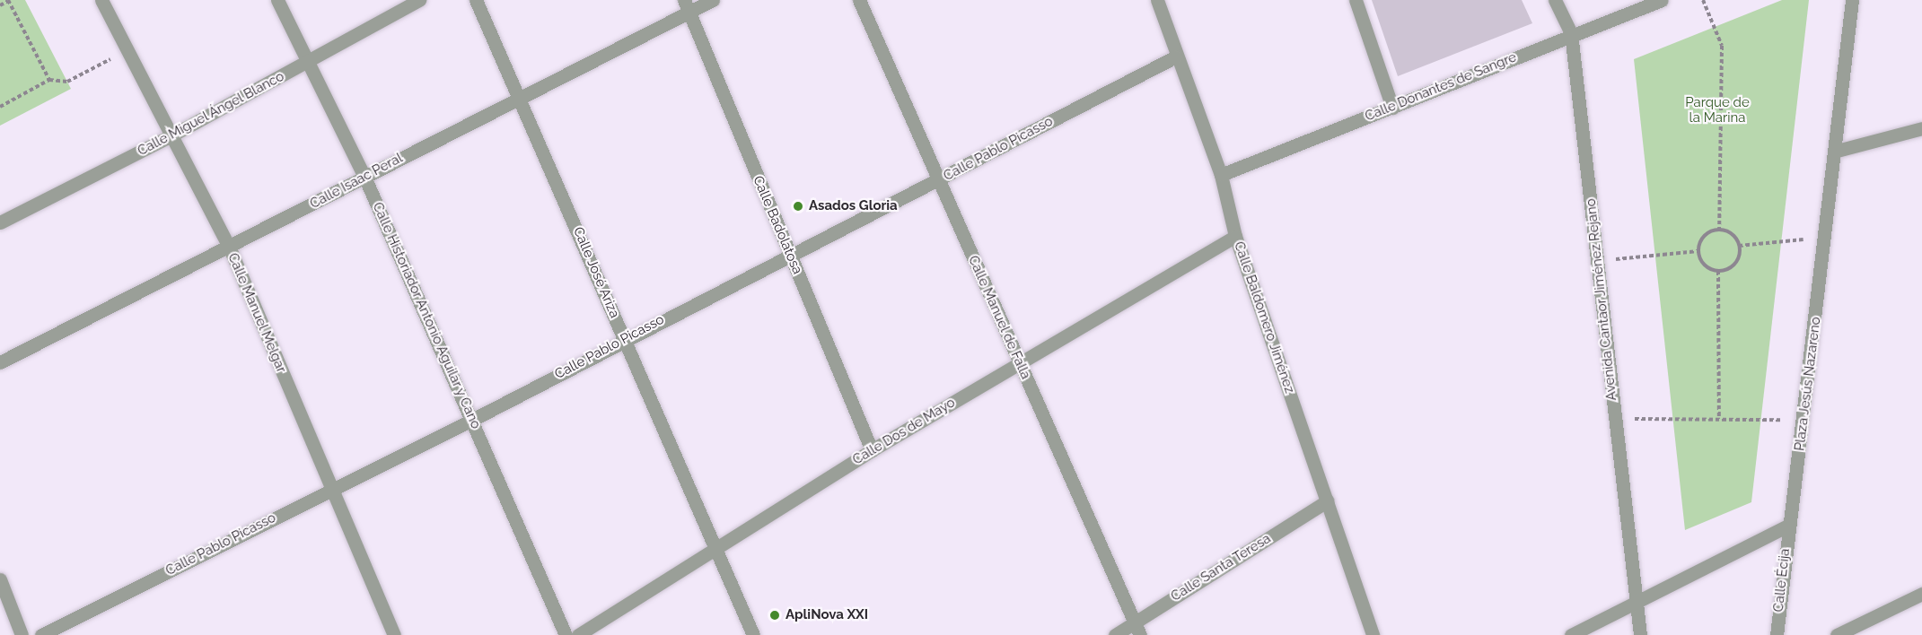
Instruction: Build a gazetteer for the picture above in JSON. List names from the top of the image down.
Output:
{
  "streets": {
    "street": [
      "Calle Donantes de Sangre",
      "Calle Miguel Ángel Blanco",
      "Calle Pablo Picasso",
      "Calle Isaac Peral",
      "Calle Badolatosa",
      "Calle José Ariza",
      "Avenida Cantaor Jiménez Rejano",
      "Calle Manuel Melgar",
      "Calle Historiador Antonio Aguilar y Cano",
      "Calle Manuel de Falla",
      "Calle Baldomero Jiménez",
      "Plaza Jesús Nazareno",
      "Calle Dos de Mayo",
      "Calle Santa Teresa",
      "Calle Écija"
    ]
  },
  "crossings": [
    ["Calle Donantes de Sangre", "Avenida Cantaor Jiménez Rejano"],
    ["Calle Donantes de Sangre", "Calle Baldomero Jiménez"],
    ["Calle Miguel Ángel Blanco", "Calle Manuel Melgar"],
    ["Calle Miguel Ángel Blanco", "Calle Historiador Antonio Aguilar y Cano"],
    ["Calle Pablo Picasso", "Calle Badolatosa"],
    ["Calle Pablo Picasso", "Calle José Ariza"],
    ["Calle Pablo Picasso", "Calle Manuel Melgar"],
    ["Calle Pablo Picasso", "Calle Historiador Antonio Aguilar y Cano"],
    ["Calle Pablo Picasso", "Calle Manuel de Falla"],
    ["Calle Pablo Picasso", "Calle Baldomero Jiménez"],
    ["Calle Isaac Peral", "Calle Badolatosa"],
    ["Calle Isaac Peral", "Calle José Ariza"],
    ["Calle Isaac Peral", "Calle Manuel Melgar"],
    ["Calle Isaac Peral", "Calle Historiador Antonio Aguilar y Cano"],
    ["Calle Badolatosa", "Calle Dos de Mayo"],
    ["Calle José Ariza", "Calle Dos de Mayo"],
    ["Calle Manuel de Falla", "Calle Dos de Mayo"],
    ["Calle Manuel de Falla", "Calle Santa Teresa"],
    ["Calle Baldomero Jiménez", "Calle Dos de Mayo"],
    ["Calle Baldomero Jiménez", "Calle Santa Teresa"],
    ["Plaza Jesús Nazareno", "Calle Écija"]
  ],
  "parks": ["Parque de la Marina"],
  "places": ["Asados Gloria", "ApliNova XXI"]
}
